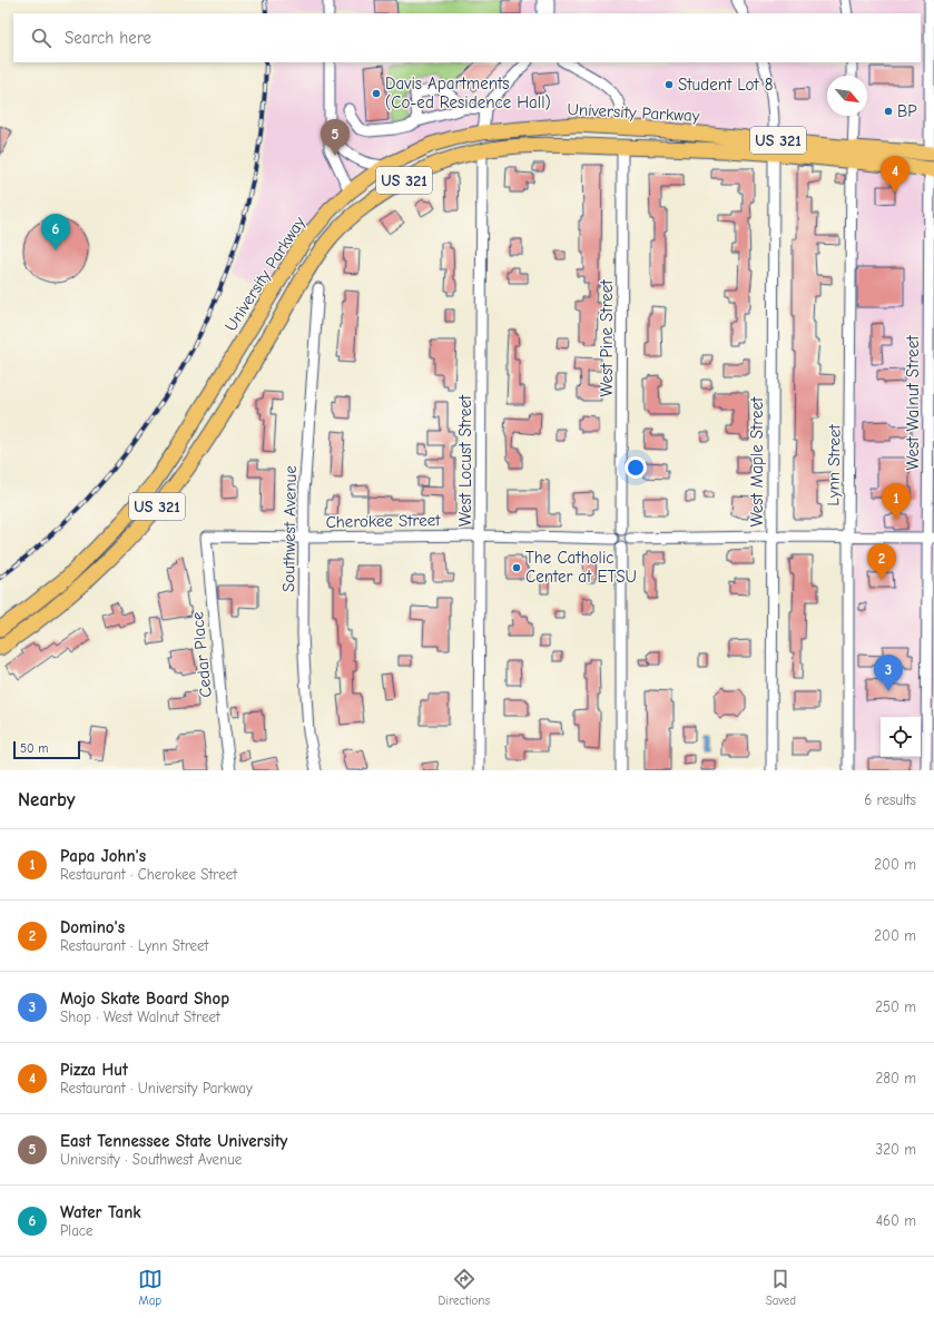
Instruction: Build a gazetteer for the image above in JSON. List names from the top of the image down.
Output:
{
  "streets": {
    "highway": ["University Parkway", "US 321"],
    "street": [
      "West Pine Street",
      "West Walnut Street",
      "West Locust Street",
      "West Maple Street",
      "Lynn Street",
      "Cherokee Street",
      "Southwest Avenue",
      "Cedar Place"
    ]
  },
  "crossings": [
    ["University Parkway", "West Pine Street"],
    ["University Parkway", "West Walnut Street"],
    ["University Parkway", "West Locust Street"],
    ["University Parkway", "West Maple Street"],
    ["University Parkway", "Lynn Street"],
    ["West Pine Street", "Cherokee Street"],
    ["West Locust Street", "Cherokee Street"],
    ["Cherokee Street", "Southwest Avenue"],
    ["Cherokee Street", "Cedar Place"]
  ],
  "places": [
    "Student Lot 8",
    "Davis Apartments (Co-ed Residence Hall)",
    "BP",
    "The Catholic Center at ETSU"
  ],
  "scale_bar": "50 m",
  "north": "bottom right",
  "page": {
    "search": "Search here",
    "pins": [
      "5",
      "4",
      "6",
      "1",
      "2",
      "3"
    ],
    "scale": "50 m",
    "heading": ["Nearby", "6 results"],
    "list": [
      {
        "mark": "1",
        "name": "Papa John's",
        "note": "Restaurant · Cherokee Street",
        "value": "200 m"
      },
      {
        "mark": "2",
        "name": "Domino's",
        "note": "Restaurant · Lynn Street",
        "value": "200 m"
      },
      {
        "mark": "3",
        "name": "Mojo Skate Board Shop",
        "note": "Shop · West Walnut Street",
        "value": "250 m"
      },
      {
        "mark": "4",
        "name": "Pizza Hut",
        "note": "Restaurant · University Parkway",
        "value": "280 m"
      },
      {
        "mark": "5",
        "name": "East Tennessee State University",
        "note": "University · Southwest Avenue",
        "value": "320 m"
      },
      {
        "mark": "6",
        "name": "Water Tank",
        "note": "Place",
        "value": "460 m"
      }
    ],
    "nav": ["Map", "Directions", "Saved"]
  }
}
